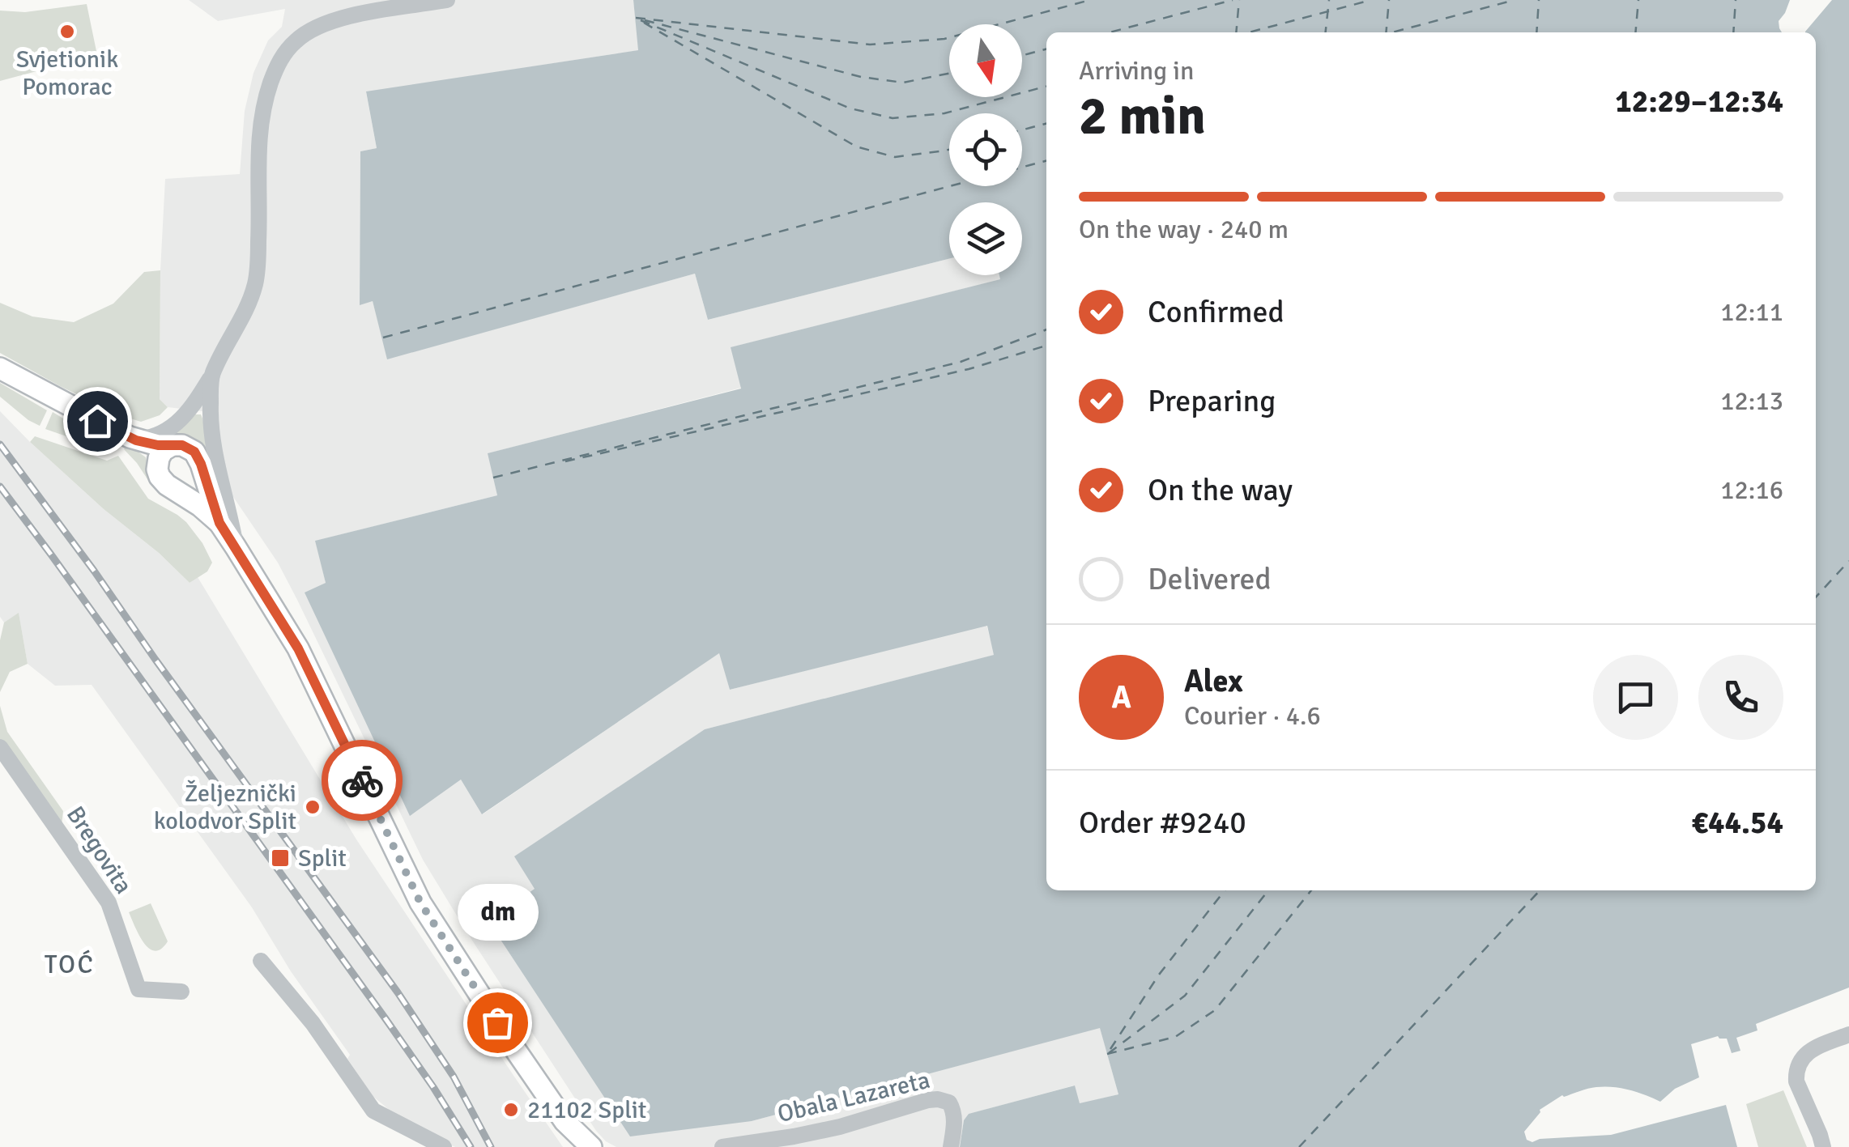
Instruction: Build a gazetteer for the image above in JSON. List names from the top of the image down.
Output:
{
  "streets": {
    "street": ["Bregovita", "Obala Lazareta"]
  },
  "districts": ["TOĆ"],
  "places": {
    "other": [
      "Svjetionik Pomorac",
      "Željeznički kolodvor Split",
      "dm",
      "21102 Split"
    ],
    "transit": ["Split"]
  },
  "north": "bottom",
  "page": {
    "heading": ["2 min", "Arriving in", "12:29–12:34"],
    "panel": [
      "Alex",
      "Courier · 4.6",
      "Order #9240",
      "€44.54"
    ],
    "bar": "On the way · 240 m",
    "list": [
      ["Confirmed", "12:11"],
      ["Preparing", "12:13"],
      ["On the way", "12:16"],
      "Delivered"
    ],
    "round": "A",
    "bubble": "dm"
  }
}
